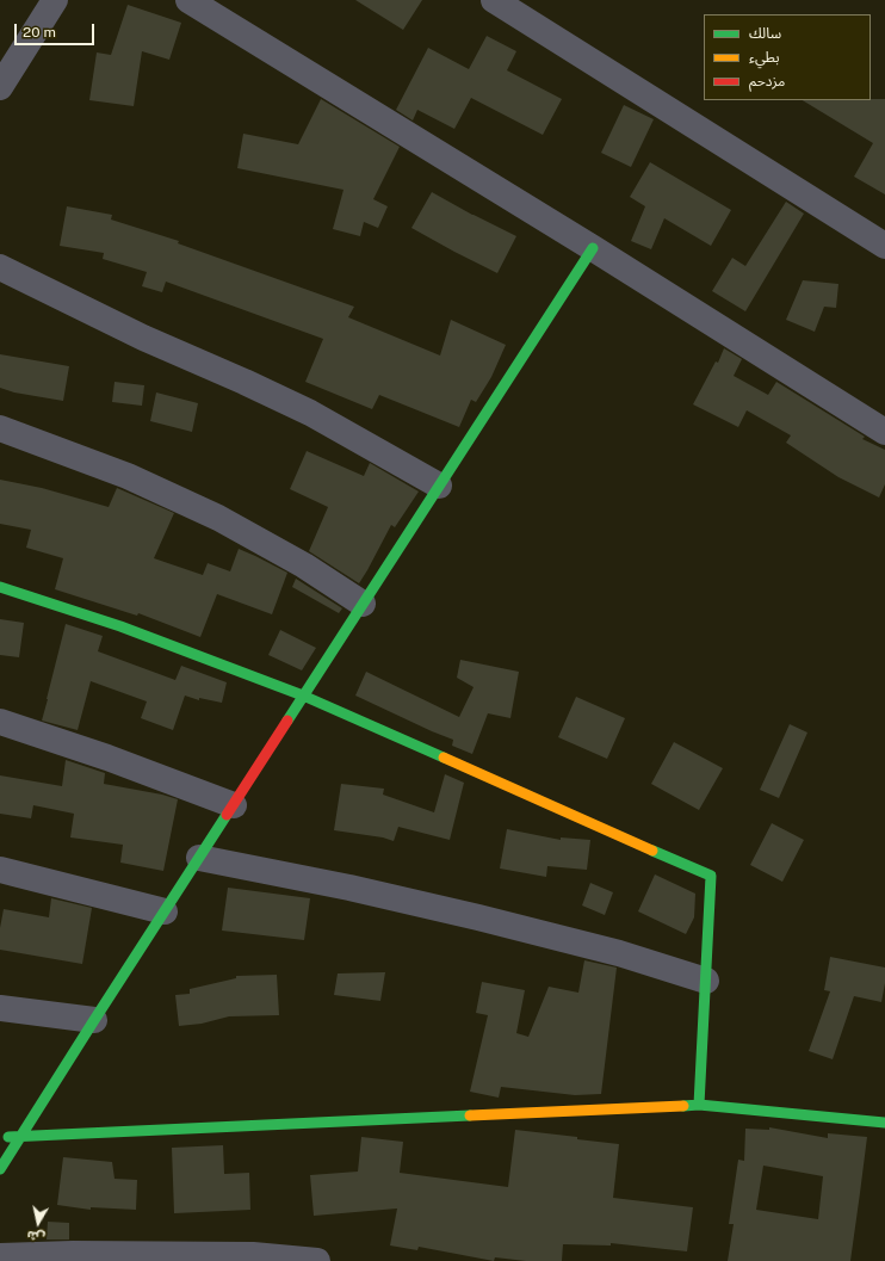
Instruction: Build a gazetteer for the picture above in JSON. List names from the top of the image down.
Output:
{
  "legend": ["سالك", "بطيء", "مزدحم"],
  "scale_bar": "20 m",
  "north": "bottom"
}
